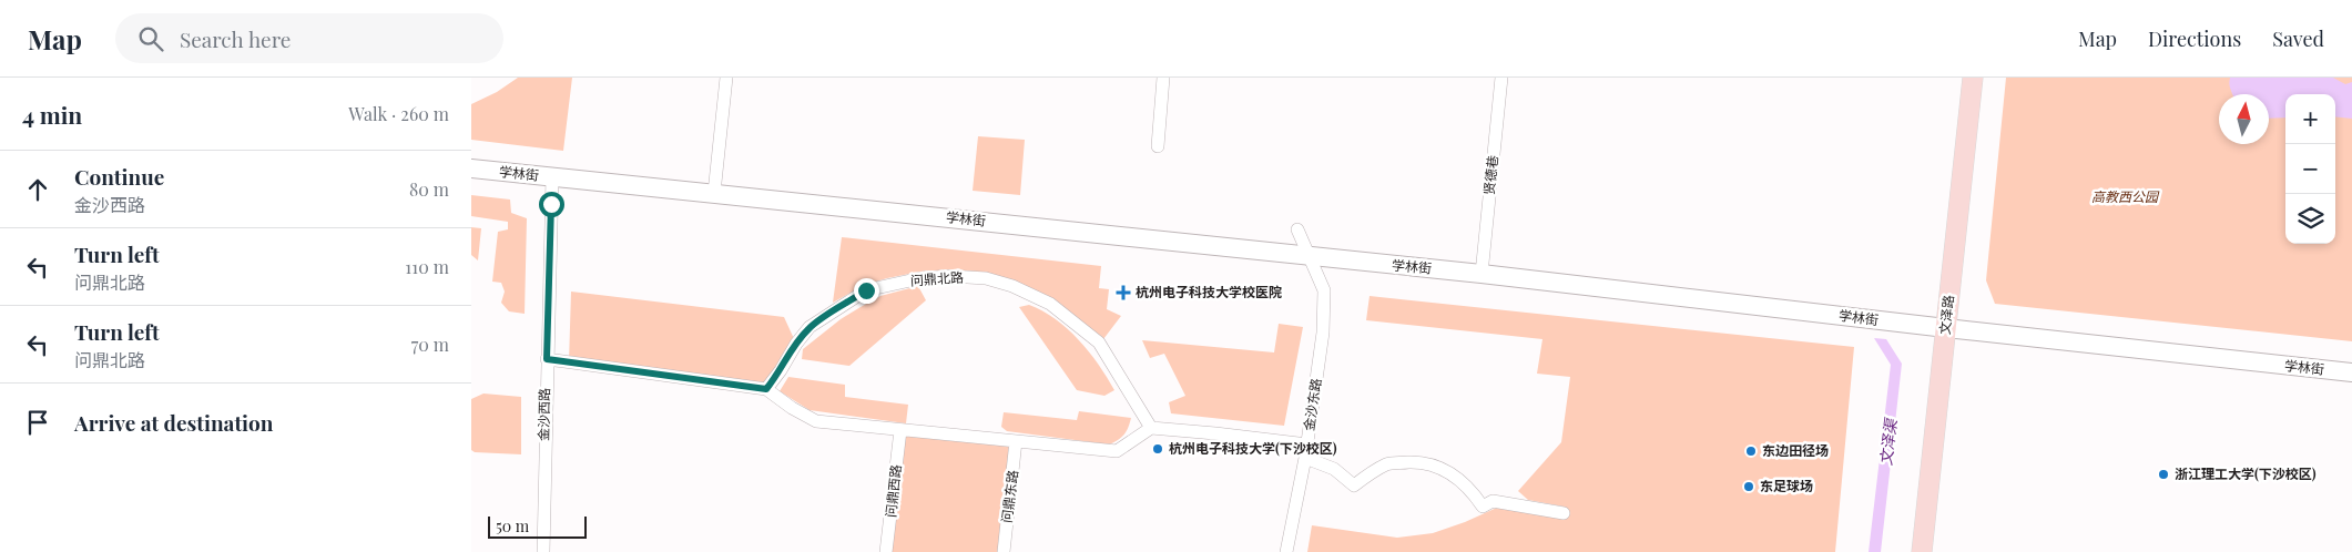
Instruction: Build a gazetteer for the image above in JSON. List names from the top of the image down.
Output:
{
  "streets": {
    "main road": ["学林街", "文泽路"],
    "street": [
      "贤德巷",
      "问鼎北路",
      "金沙东路",
      "金沙西路",
      "问鼎西路",
      "问鼎东路"
    ]
  },
  "crossings": [
    ["学林街", "贤德巷"],
    ["学林街", "文泽路"],
    ["学林街", "金沙东路"],
    ["学林街", "金沙西路"]
  ],
  "water": ["文泽渠"],
  "parks": ["高教西公园"],
  "places": {
    "health": ["杭州电子科技大学校医院"],
    "other": [
      "杭州电子科技大学(下沙校区)",
      "东边田径场",
      "浙江理工大学(下沙校区)",
      "东足球场"
    ]
  },
  "scale_bar": "50 m",
  "north": "top",
  "page": {
    "header": "Map",
    "search": "Search here",
    "nav": ["Map", "Directions", "Saved"],
    "heading": ["4 min", "Walk · 260 m"],
    "map_buttons": ["+", "−"],
    "list": [
      ["Continue", "金沙西路", "80 m"],
      ["Turn left", "问鼎北路", "110 m"],
      ["Turn left", "问鼎北路", "70 m"],
      "Arrive at destination"
    ],
    "scale": "50 m"
  }
}
